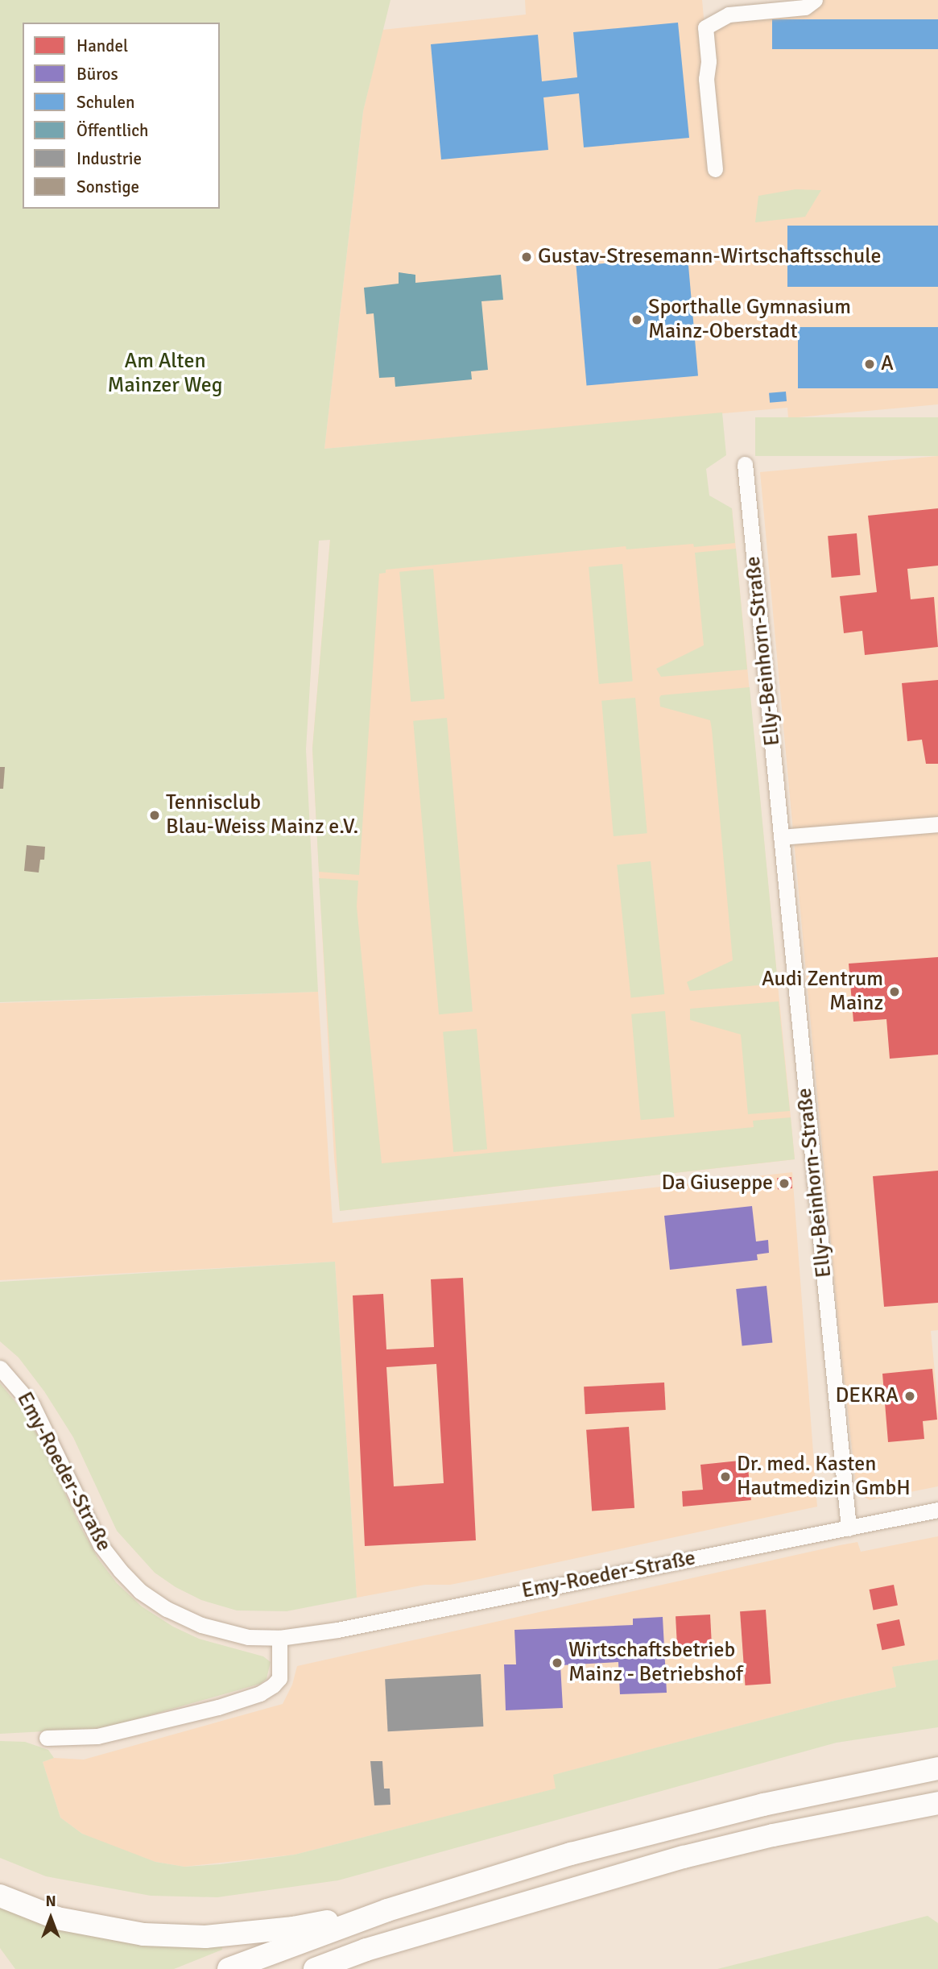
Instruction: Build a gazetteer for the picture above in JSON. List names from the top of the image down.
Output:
{
  "streets": {
    "street": ["Elly-Beinhorn-Straße", "Emy-Roeder-Straße"]
  },
  "crossings": [
    ["Elly-Beinhorn-Straße", "Emy-Roeder-Straße"]
  ],
  "parks": ["Am Alten Mainzer Weg"],
  "places": [
    "Gustav-Stresemann-Wirtschaftsschule",
    "Sporthalle Gymnasium Mainz-Oberstadt",
    "A",
    "Tennisclub Blau-Weiss Mainz e.V.",
    "Audi Zentrum Mainz",
    "Da Giuseppe",
    "DEKRA",
    "Dr. med. Kasten Hautmedizin GmbH",
    "Wirtschaftsbetrieb Mainz - Betriebshof"
  ],
  "legend": [
    "Handel",
    "Büros",
    "Schulen",
    "Öffentlich",
    "Industrie",
    "Sonstige"
  ],
  "north": "top"
}
